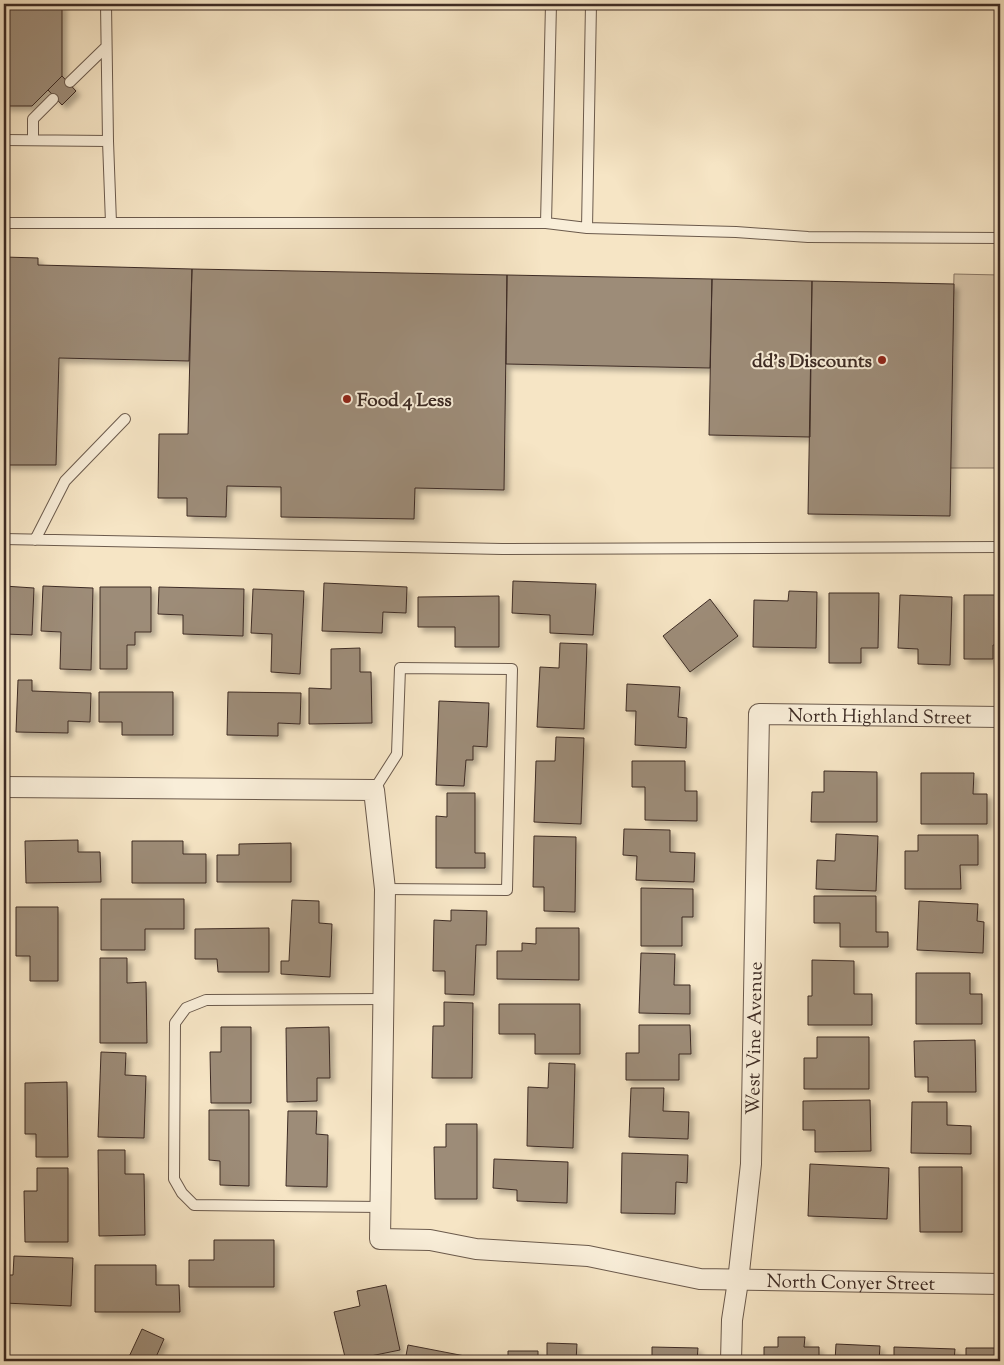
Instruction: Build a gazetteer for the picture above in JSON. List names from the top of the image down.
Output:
{
  "streets": {
    "street": ["North Highland Street", "West Vine Avenue", "North Conyer Street"]
  },
  "crossings": [
    ["North Highland Street", "West Vine Avenue"],
    ["West Vine Avenue", "North Conyer Street"]
  ],
  "places": ["dd's Discounts", "Food 4 Less"]
}
